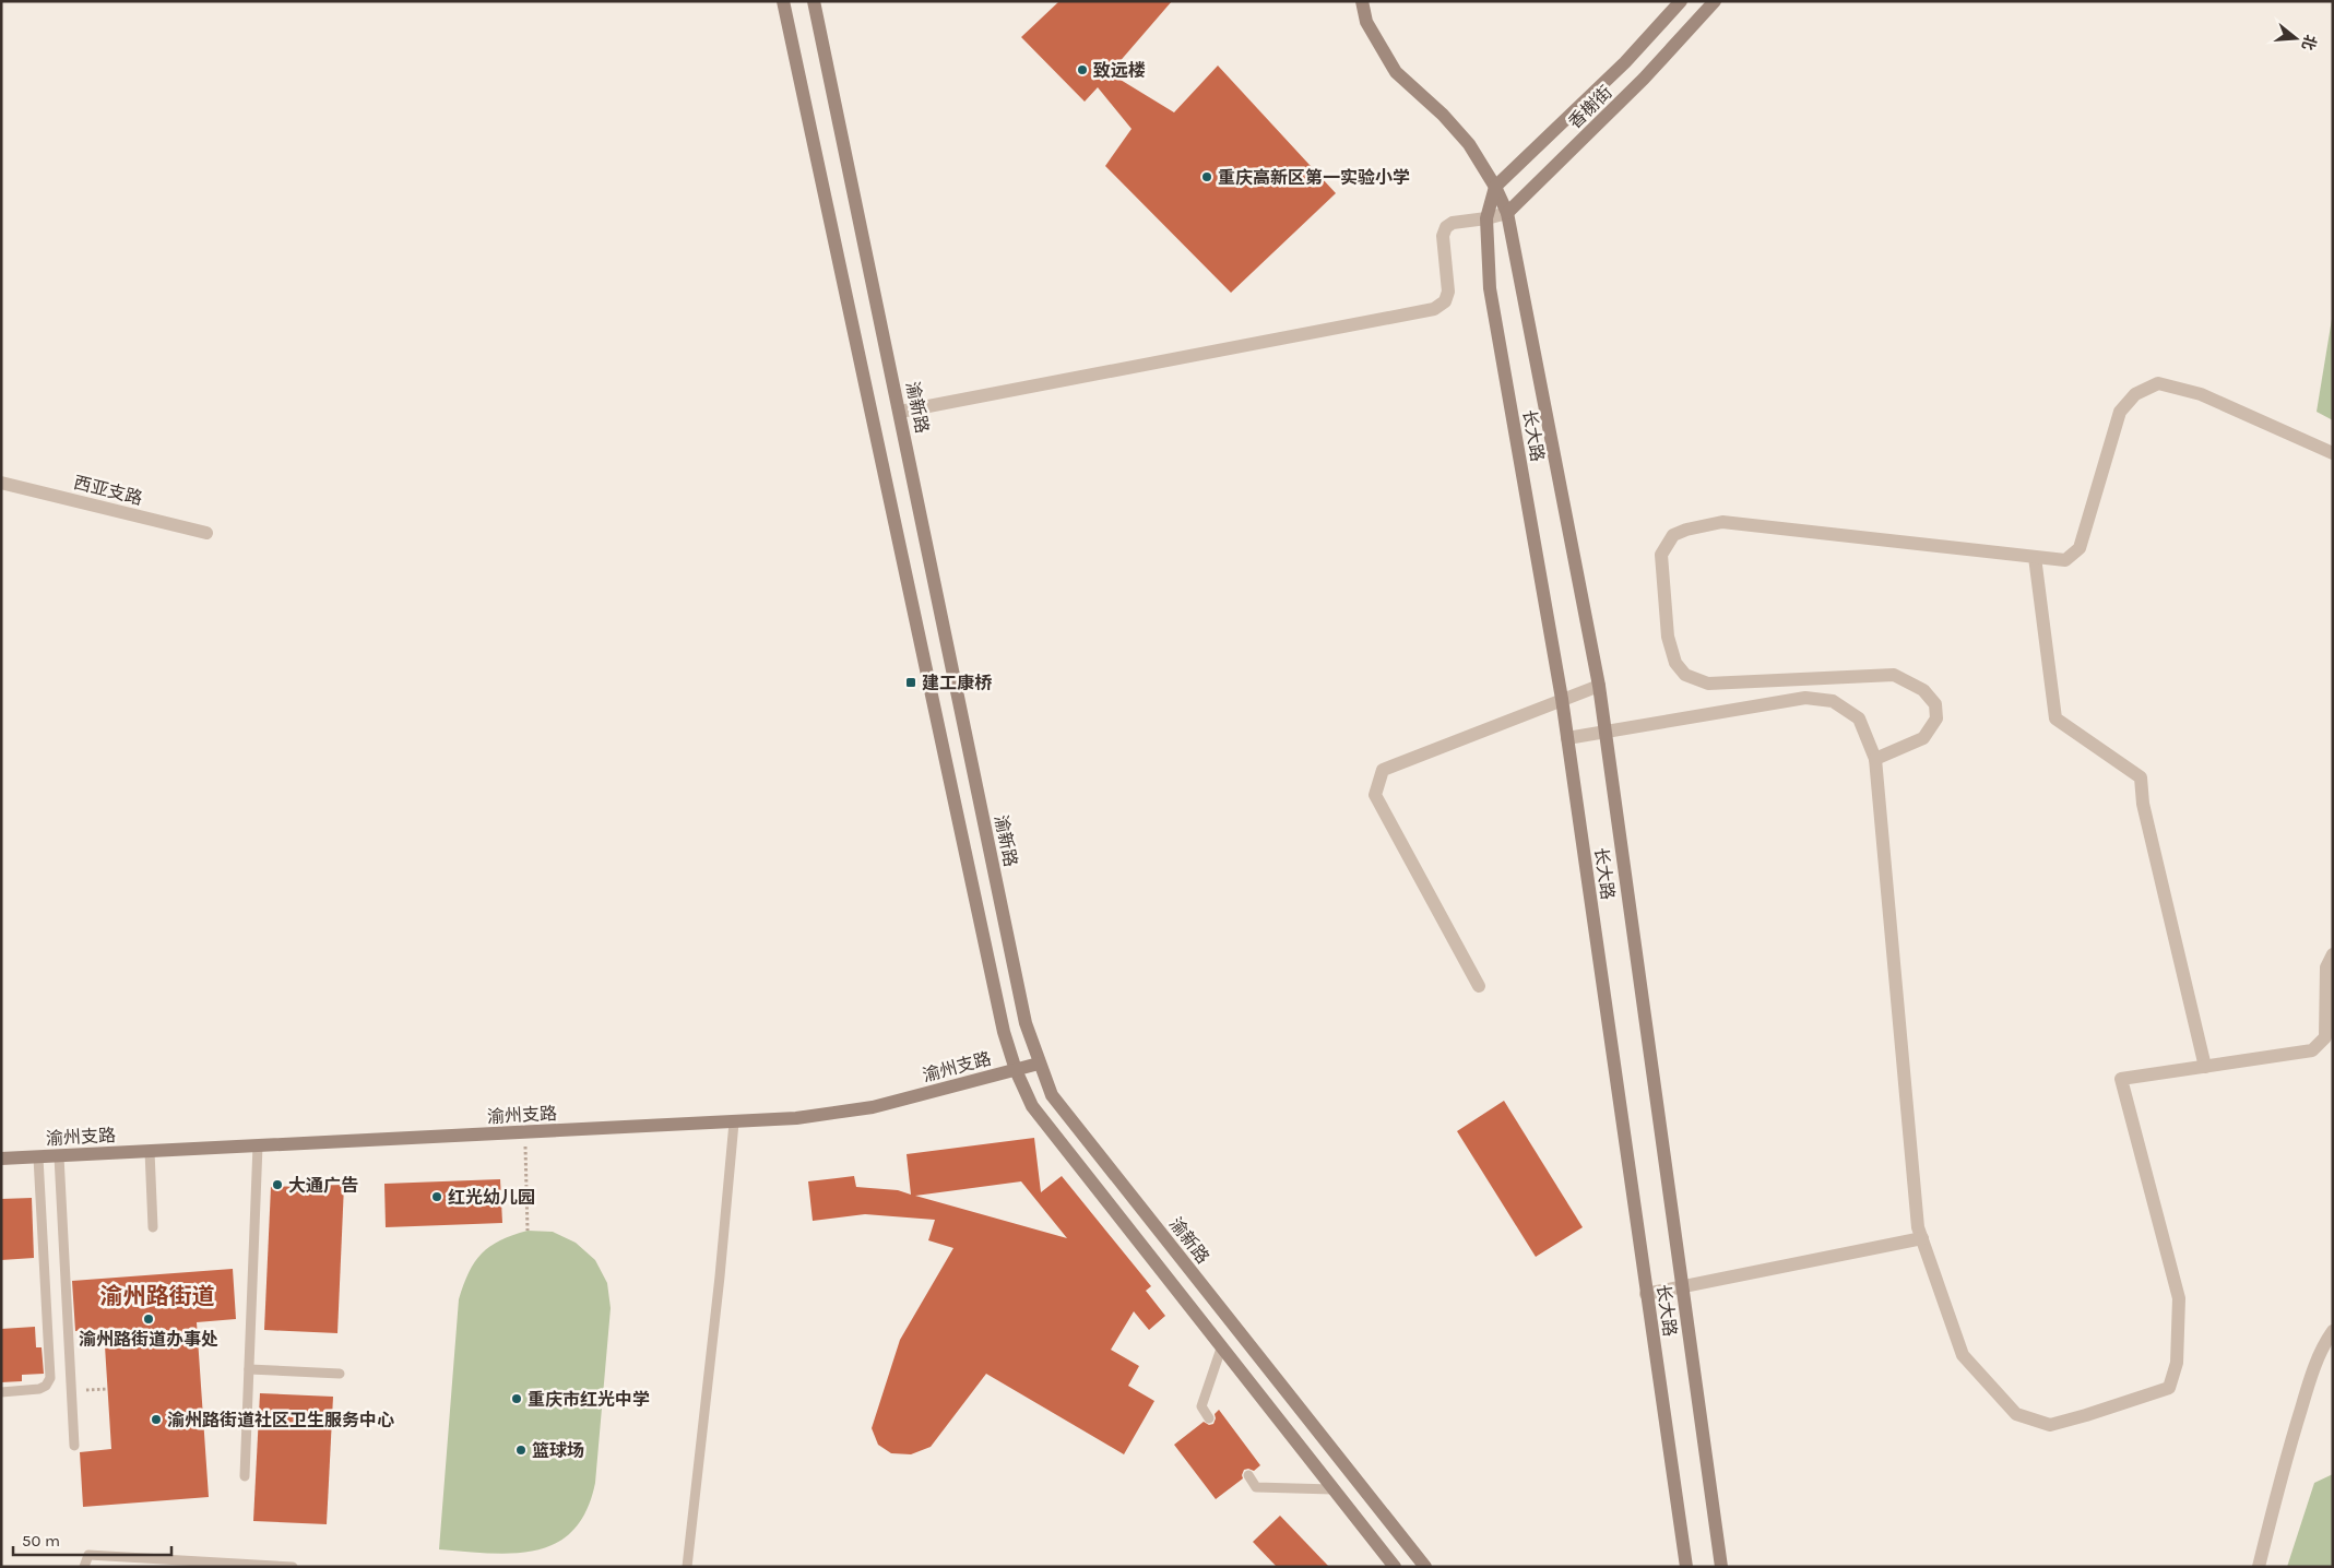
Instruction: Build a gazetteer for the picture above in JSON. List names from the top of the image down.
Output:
{
  "streets": {
    "street": [
      "香榭街",
      "渝新路",
      "长大路",
      "西亚支路",
      "渝州支路"
    ]
  },
  "crossings": [
    ["香榭街", "长大路"],
    ["渝新路", "渝州支路"]
  ],
  "districts": ["渝州路街道"],
  "places": {
    "other": [
      "致远楼",
      "重庆高新区第一实验小学",
      "大通广告",
      "红光幼儿园",
      "渝州路街道办事处",
      "重庆市红光中学",
      "渝州路街道社区卫生服务中心",
      "篮球场"
    ],
    "transit": ["建工康桥"]
  },
  "scale_bar": "50 m",
  "north": "right"
}
